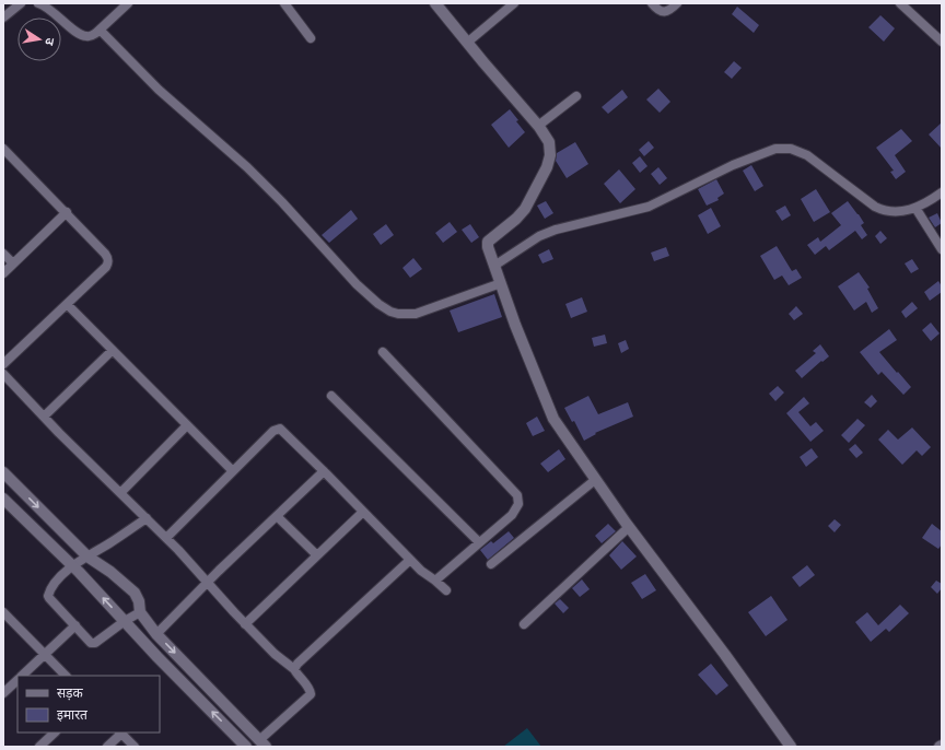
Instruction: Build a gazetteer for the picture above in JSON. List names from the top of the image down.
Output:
{
  "legend": ["सड़क", "इमारत"],
  "north": "right"
}
